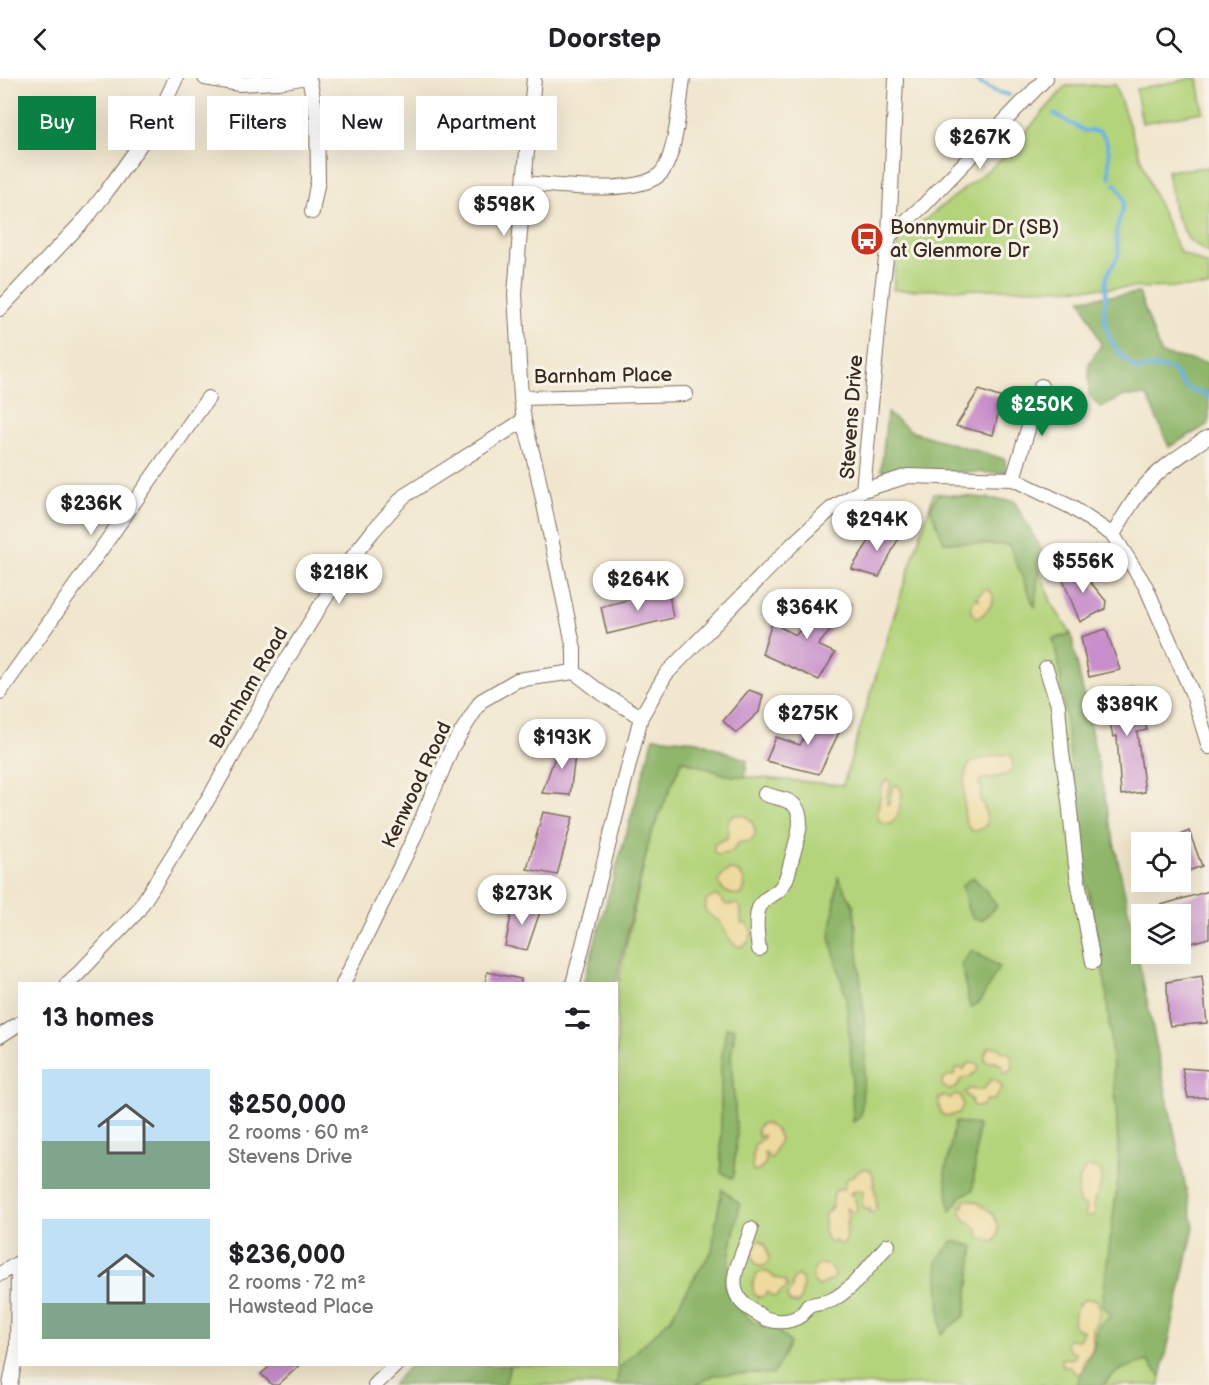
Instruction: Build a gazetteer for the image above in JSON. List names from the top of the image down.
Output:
{
  "streets": {
    "street": [
      "Barnham Place",
      "Stevens Drive",
      "Barnham Road",
      "Kenwood Road"
    ]
  },
  "places": {
    "bus stop": ["Bonnymuir Dr (SB) at Glenmore Dr"]
  },
  "page": {
    "header": "Doorstep",
    "chip": [
      "Buy",
      "Rent",
      "Filters",
      "New",
      "Apartment"
    ],
    "price": [
      "$267K",
      "$598K",
      "$250K",
      "$236K",
      "$294K",
      "$556K",
      "$218K",
      "$264K",
      "$364K",
      "$389K",
      "$275K",
      "$193K",
      "$273K"
    ],
    "heading": "13 homes",
    "list": [
      {
        "name": "$250,000",
        "note": "2 rooms · 60 m² · Stevens Drive"
      },
      {
        "name": "$236,000",
        "note": "2 rooms · 72 m² · Hawstead Place"
      }
    ]
  }
}
